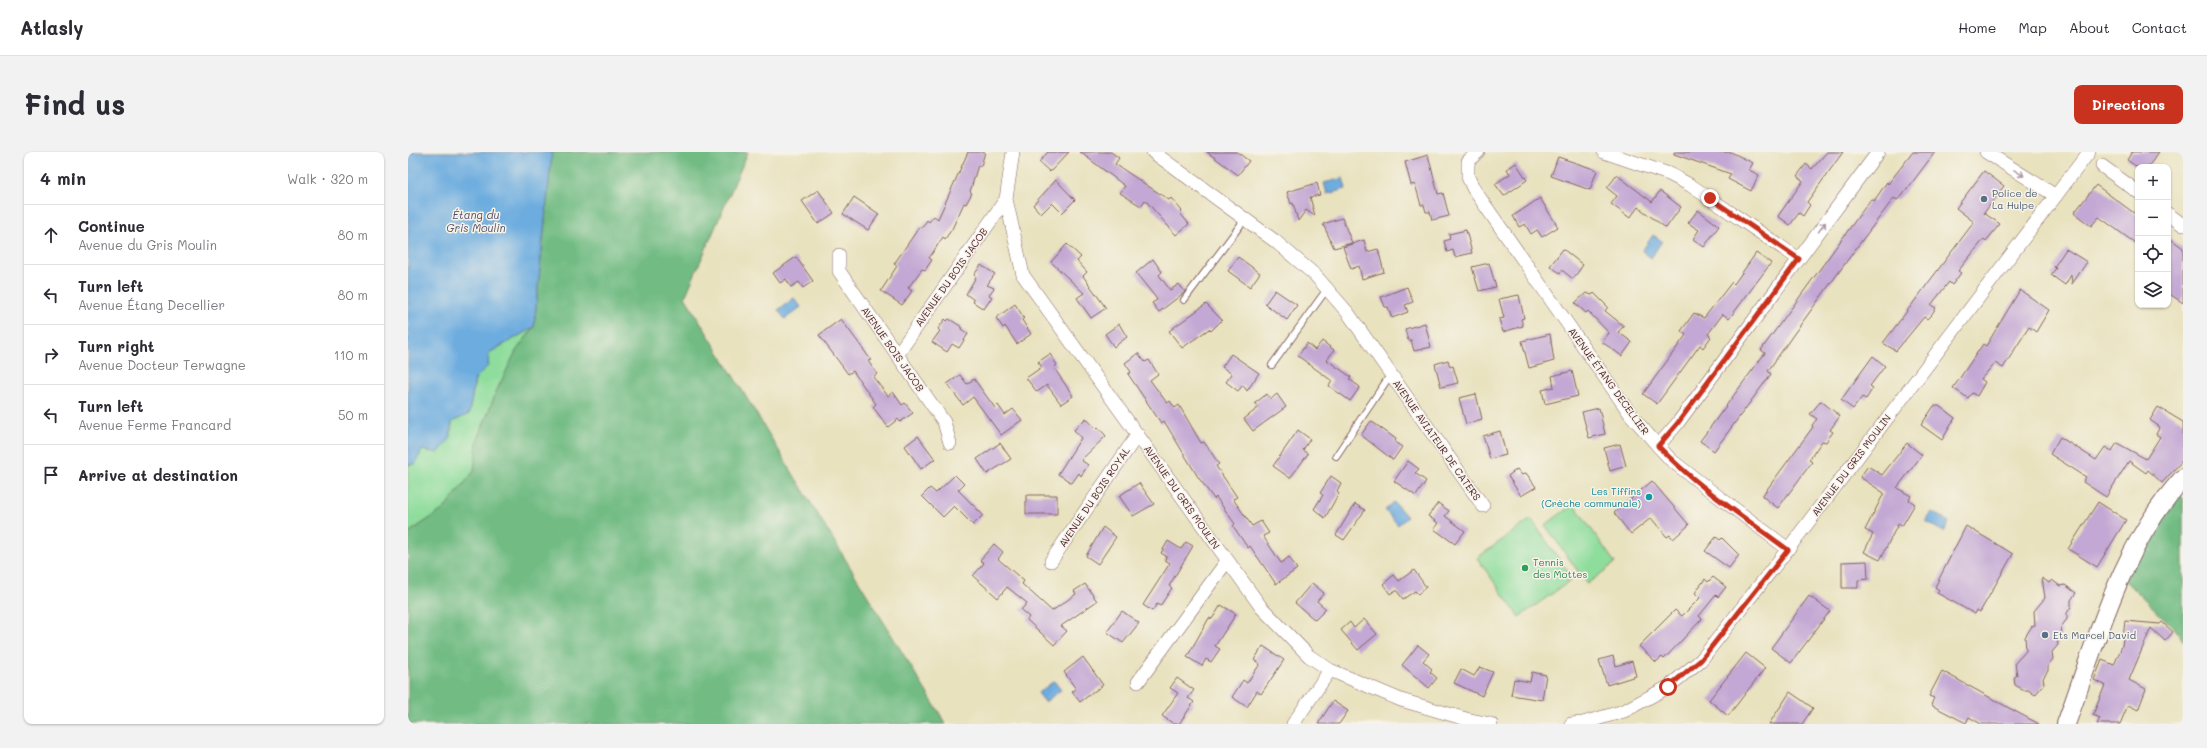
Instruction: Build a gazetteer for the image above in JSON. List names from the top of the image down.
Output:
{
  "streets": {
    "street": [
      "AVENUE DU BOIS JACOB",
      "AVENUE BOIS JACOB",
      "AVENUE ÉTANG DECELLIER",
      "AVENUE AVIATEUR DE CATERS",
      "AVENUE DU GRIS MOULIN",
      "AVENUE DU BOIS ROYAL"
    ]
  },
  "crossings": [
    ["AVENUE DU BOIS JACOB", "AVENUE BOIS JACOB"],
    ["AVENUE DU BOIS JACOB", "AVENUE DU GRIS MOULIN"],
    ["AVENUE ÉTANG DECELLIER", "AVENUE DU GRIS MOULIN"],
    ["AVENUE DU GRIS MOULIN", "AVENUE DU BOIS ROYAL"]
  ],
  "water": ["Étang du Gris Moulin"],
  "places": [
    "Police de La Hulpe",
    "Les Tiffins (Crèche communale)",
    "Tennis des Mottes",
    "Ets Marcel David"
  ],
  "page": {
    "header": "Atlasly",
    "nav": [
      "Home",
      "Map",
      "About",
      "Contact"
    ],
    "buttons": "Directions",
    "title": "Find us",
    "heading": ["4 min", "Walk · 320 m"],
    "map_buttons": ["+", "−"],
    "list": [
      ["Continue", "Avenue du Gris Moulin", "80 m"],
      ["Turn left", "Avenue Étang Decellier", "80 m"],
      ["Turn right", "Avenue Docteur Terwagne", "110 m"],
      ["Turn left", "Avenue Ferme Francard", "50 m"],
      "Arrive at destination"
    ]
  }
}
